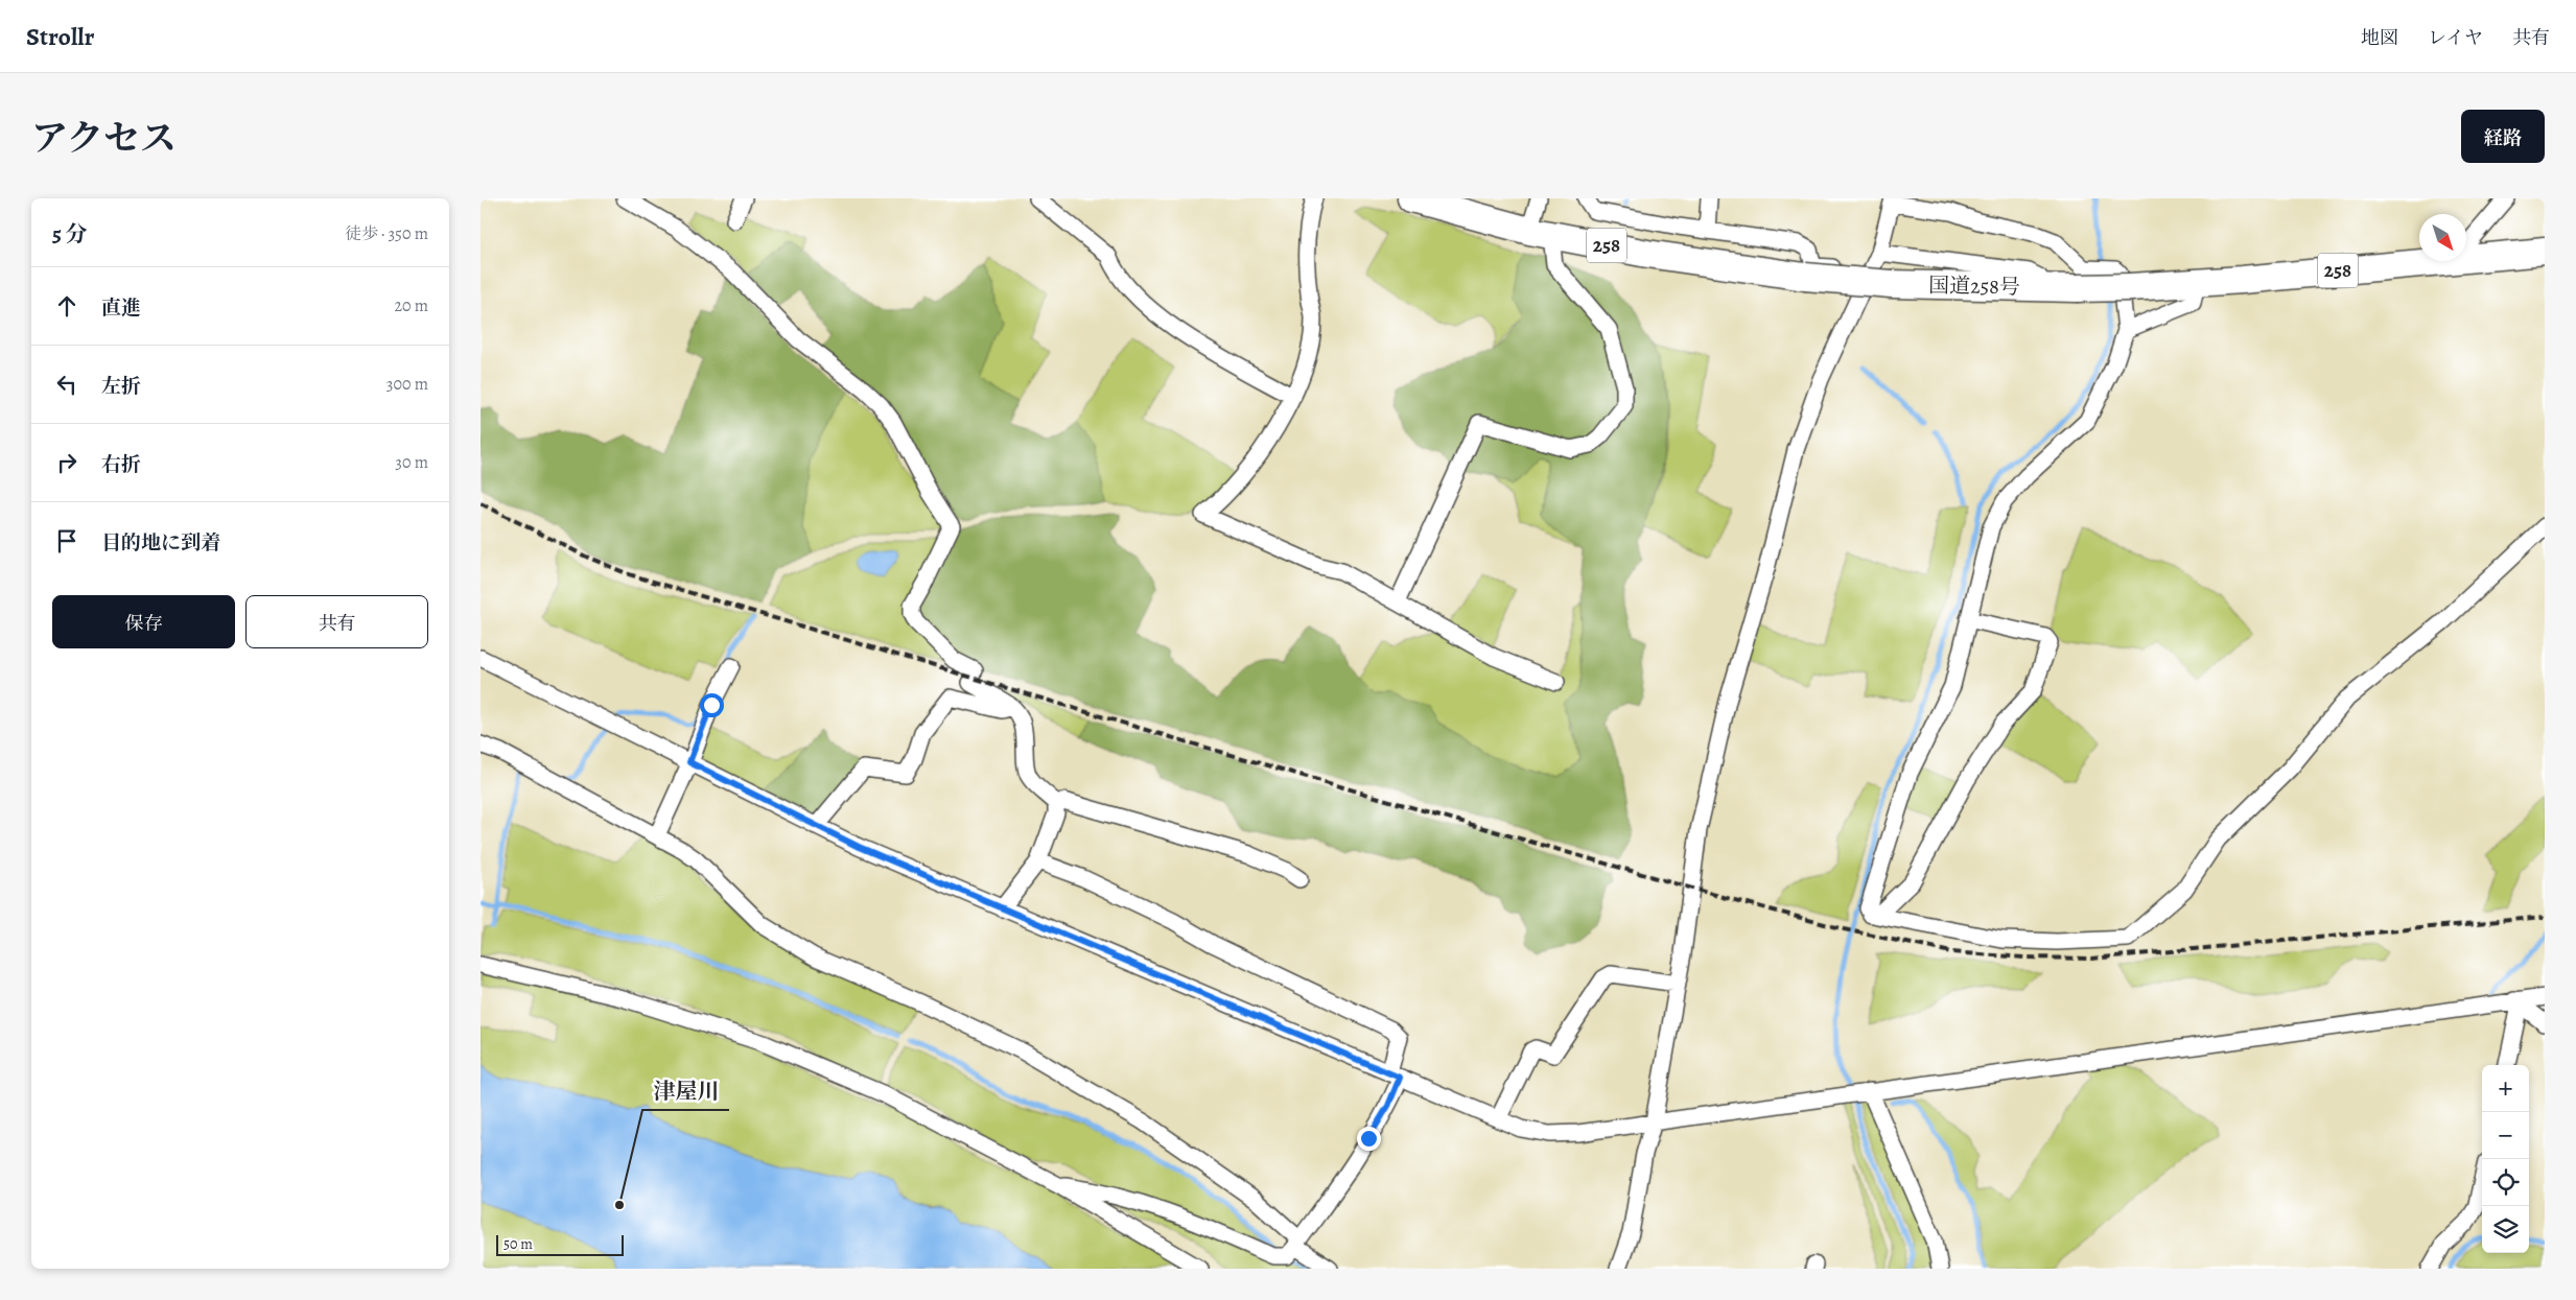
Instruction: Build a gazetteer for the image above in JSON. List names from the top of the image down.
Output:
{
  "streets": {
    "highway": ["258", "国道258号"]
  },
  "places": ["津屋川"],
  "scale_bar": "50 m",
  "north": "bottom right",
  "page": {
    "header": "Strollr",
    "nav": ["地図", "レイヤ", "共有"],
    "title": "アクセス",
    "buttons": [
      "経路",
      ["保存", "共有"]
    ],
    "heading": ["5 分", "徒歩 · 350 m"],
    "list": [
      ["直進", "20 m"],
      ["左折", "300 m"],
      ["右折", "30 m"],
      "目的地に到着"
    ],
    "map_buttons": ["+", "−"],
    "scale": "50 m"
  }
}
